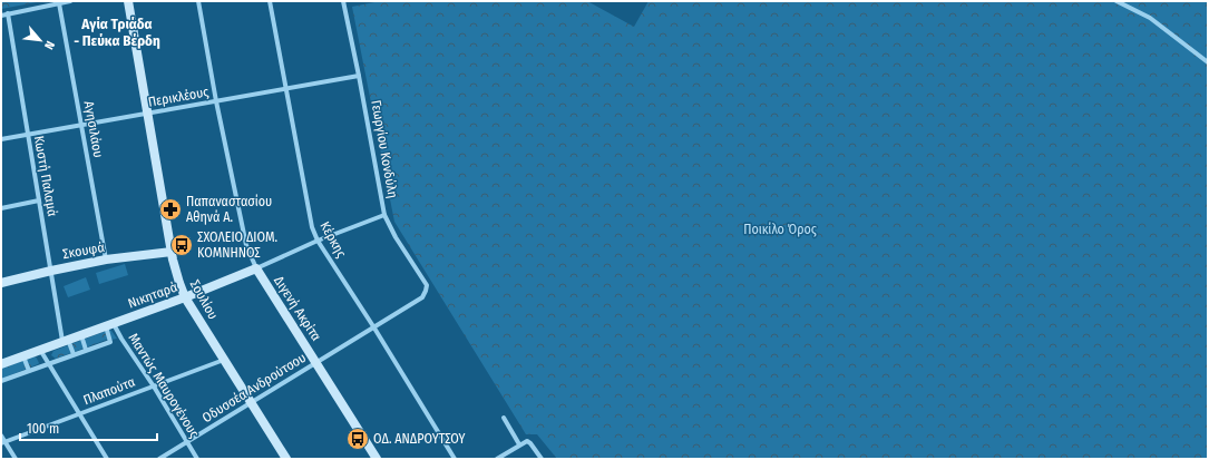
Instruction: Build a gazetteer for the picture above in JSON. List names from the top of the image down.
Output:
{
  "streets": {
    "street": [
      "Περικλέους",
      "Αγησιλάου",
      "Γεωργίου Κονδύλη",
      "Κωστή Παλαμά",
      "Κέρκης",
      "Σκουφά",
      "Νικηταρά",
      "Σουλίου",
      "Διγενή Ακρίτα",
      "Μαντώς Μαυρογένους",
      "Οδυσσέα Ανδρούτσου",
      "Πλαπούτα"
    ]
  },
  "crossings": [
    ["Περικλέους", "Αγησιλάου"],
    ["Περικλέους", "Γεωργίου Κονδύλη"],
    ["Περικλέους", "Κωστή Παλαμά"],
    ["Περικλέους", "Κέρκης"],
    ["Περικλέους", "Σουλίου"],
    ["Περικλέους", "Διγενή Ακρίτα"],
    ["Αγησιλάου", "Σκουφά"],
    ["Γεωργίου Κονδύλη", "Νικηταρά"],
    ["Γεωργίου Κονδύλη", "Οδυσσέα Ανδρούτσου"],
    ["Κωστή Παλαμά", "Σκουφά"],
    ["Κωστή Παλαμά", "Νικηταρά"],
    ["Κέρκης", "Νικηταρά"],
    ["Κέρκης", "Οδυσσέα Ανδρούτσου"],
    ["Σκουφά", "Σουλίου"],
    ["Νικηταρά", "Σουλίου"],
    ["Νικηταρά", "Διγενή Ακρίτα"],
    ["Νικηταρά", "Μαντώς Μαυρογένους"],
    ["Σουλίου", "Οδυσσέα Ανδρούτσου"],
    ["Σουλίου", "Πλαπούτα"],
    ["Διγενή Ακρίτα", "Οδυσσέα Ανδρούτσου"],
    ["Μαντώς Μαυρογένους", "Οδυσσέα Ανδρούτσου"],
    ["Μαντώς Μαυρογένους", "Πλαπούτα"]
  ],
  "districts": ["Αγία Τριάδα - Πεύκα Βέρδη"],
  "parks": ["Ποικίλο Όρος"],
  "places": {
    "pharmacy": ["Παπαναστασίου Αθηνά Α."],
    "bus stop": ["ΣΧΟΛΕΙΟ ΔΙΟΜ. ΚΟΜΝΗΝΟΣ", "ΟΔ. ΑΝΔΡΟΥΤΣΟΥ"]
  },
  "scale_bar": "100 m",
  "north": "bottom right"
}
